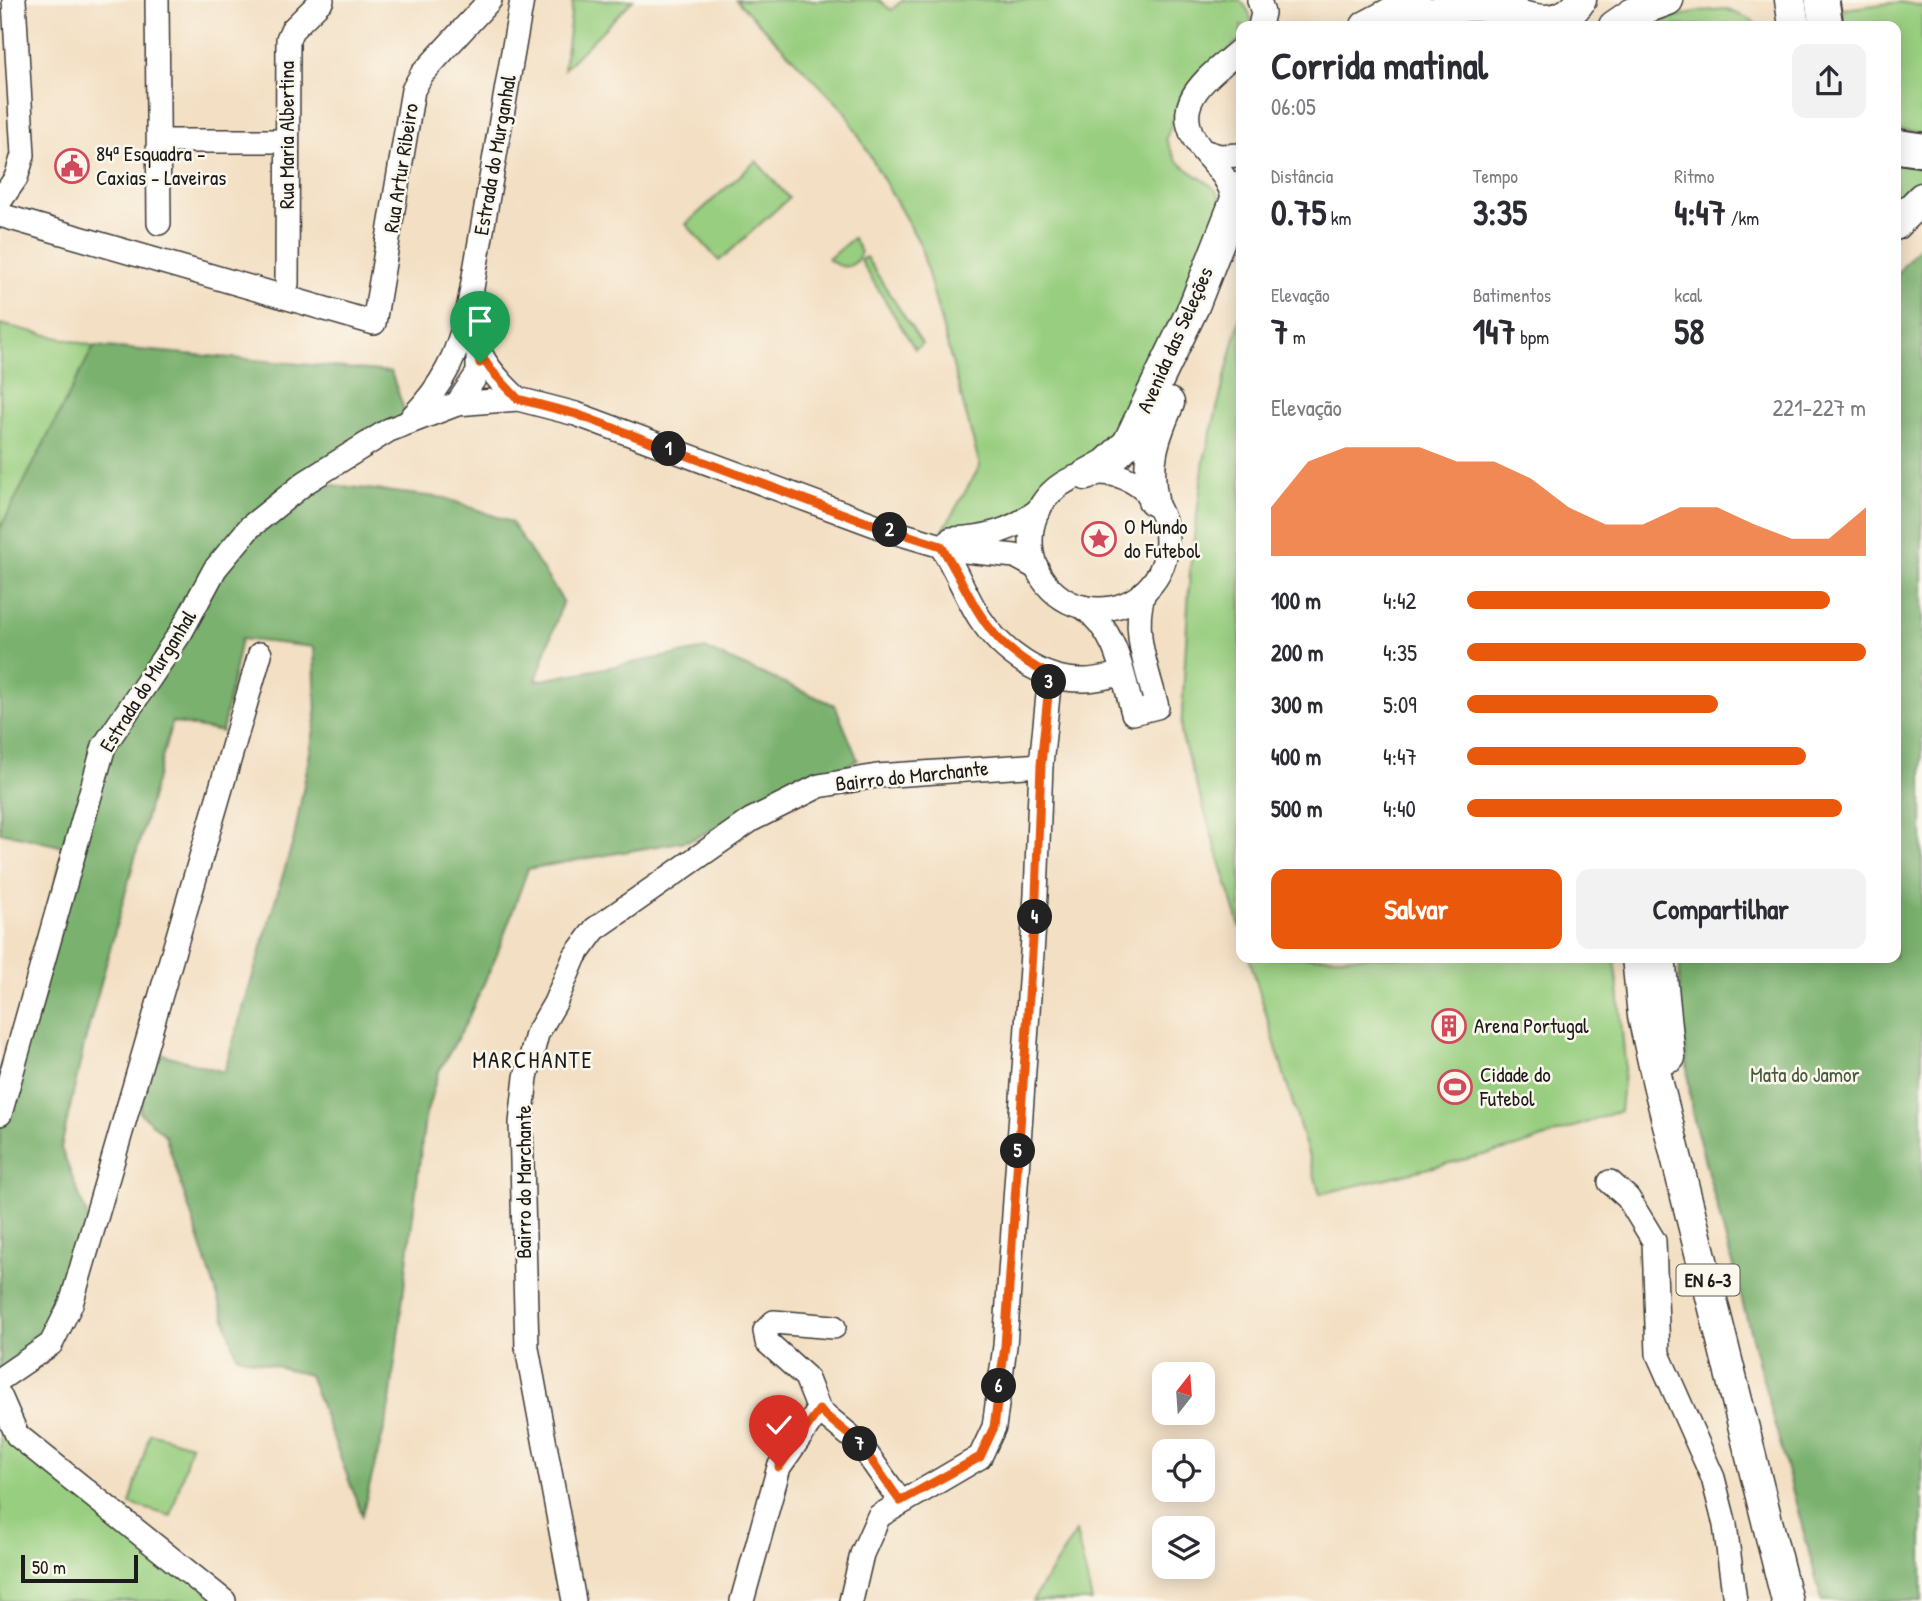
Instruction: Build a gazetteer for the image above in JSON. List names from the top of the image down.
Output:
{
  "streets": {
    "main road": ["Avenida das Seleções", "EN 6-3"],
    "street": [
      "Rua Maria Albertina",
      "Estrada do Murganhal",
      "Rua Artur Ribeiro",
      "Bairro do Marchante"
    ]
  },
  "districts": ["MARCHANTE"],
  "parks": ["Mata do Jamor"],
  "places": {
    "public building": ["84ª Esquadra - Caxias - Laveiras"],
    "place": ["O Mundo do Futebol"],
    "building": ["Arena Portugal"],
    "sports": ["Cidade do Futebol"]
  },
  "scale_bar": "50 m",
  "north": "top",
  "page": {
    "heading": ["Corrida matinal", "06:05"],
    "stats": [
      ["Distância", "0.75 km"],
      ["Tempo", "3:35"],
      ["Ritmo", "4:47 /km"],
      ["Elevação", "7 m"],
      ["Batimentos", "147 bpm"],
      ["kcal", "58"]
    ],
    "chart": ["Elevação", "221–227 m"],
    "pins": [
      "1",
      "2",
      "3",
      "4",
      "5",
      "6",
      "7"
    ],
    "list": [
      {
        "name": "100 m",
        "note": "4:42"
      },
      {
        "name": "200 m",
        "note": "4:35"
      },
      {
        "name": "300 m",
        "note": "5:09"
      },
      {
        "name": "400 m",
        "note": "4:47"
      },
      {
        "name": "500 m",
        "note": "4:40"
      }
    ],
    "buttons": ["Salvar", "Compartilhar"],
    "scale": "50 m"
  }
}
